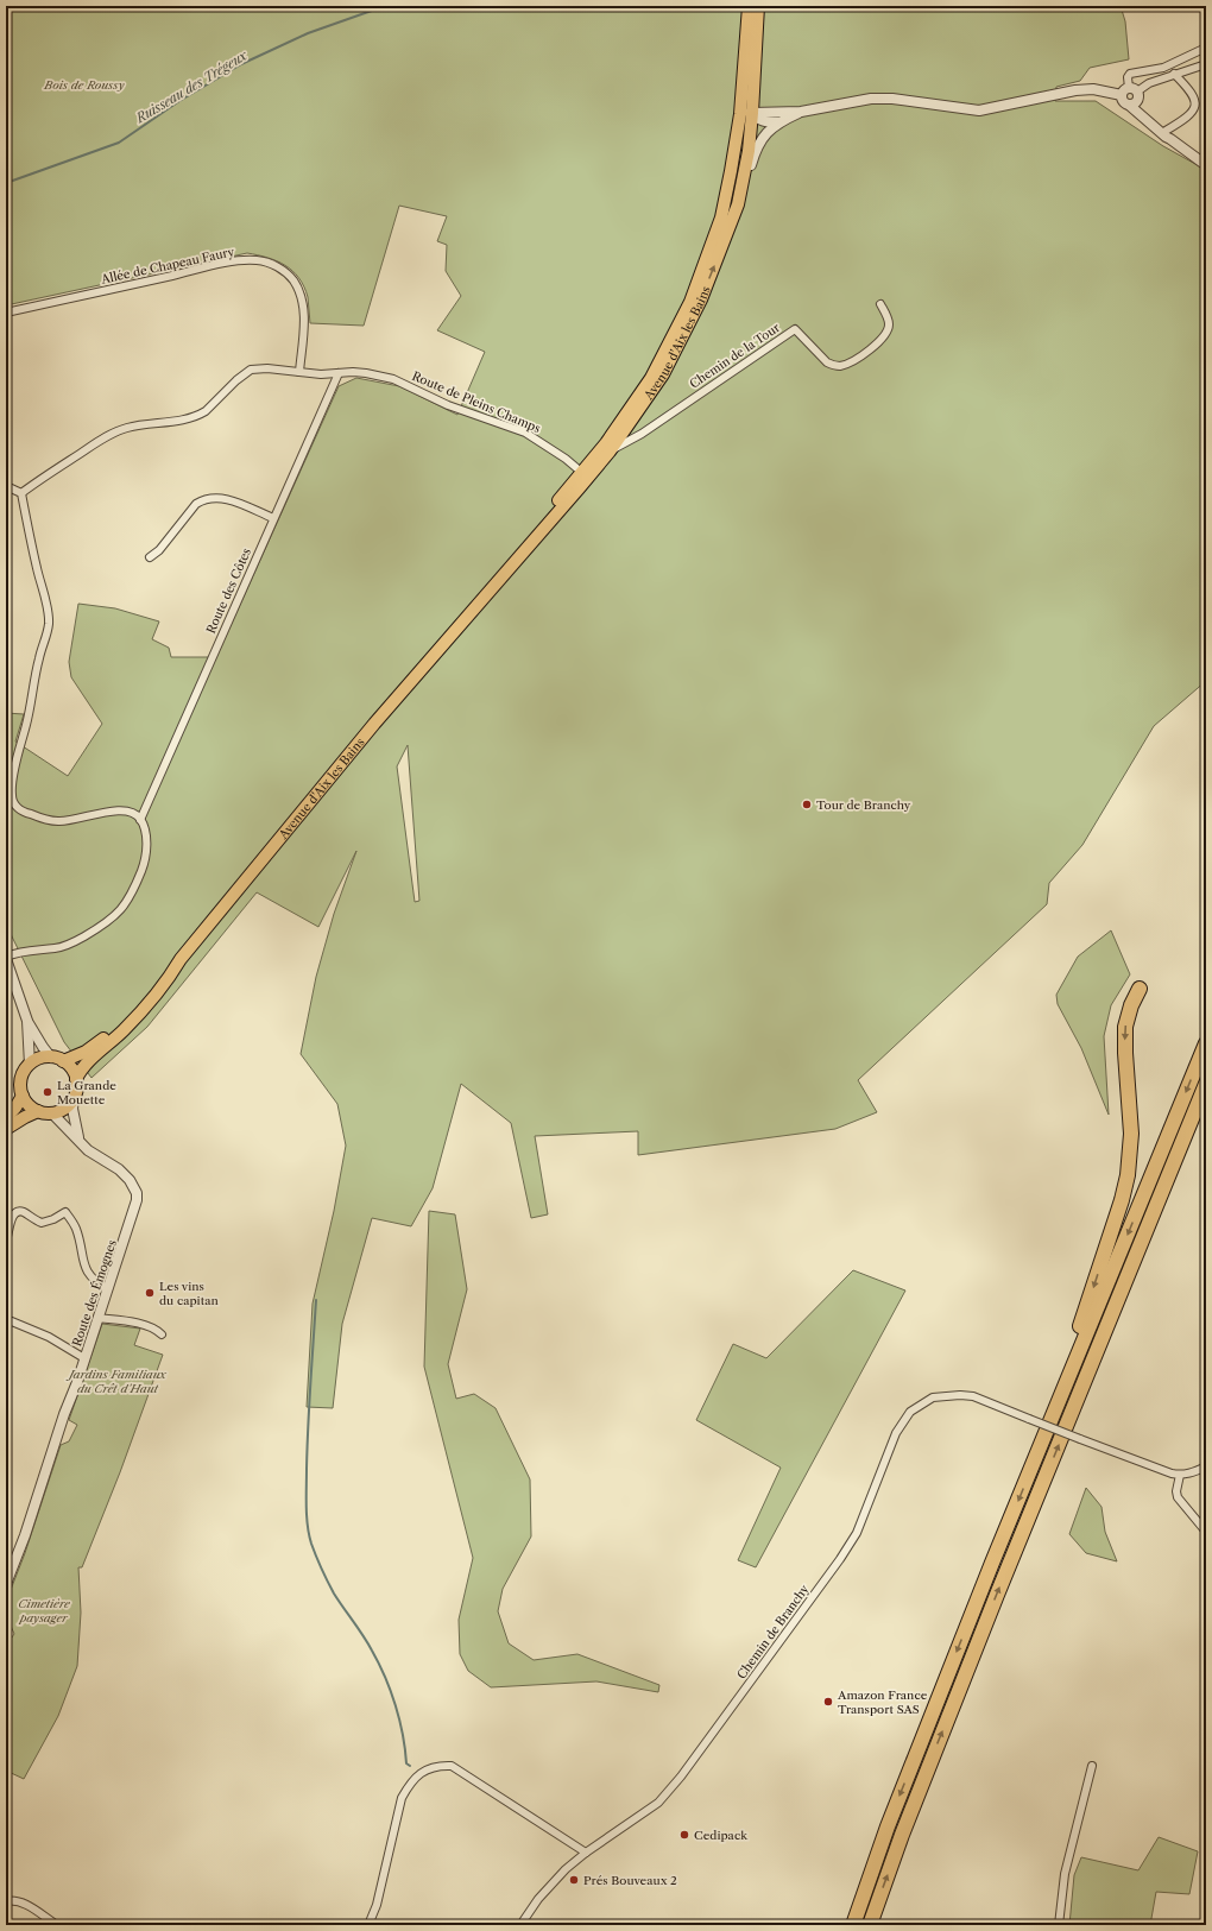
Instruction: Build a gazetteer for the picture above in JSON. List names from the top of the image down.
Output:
{
  "streets": {
    "main road": ["Avenue d'Aix les Bains"],
    "street": [
      "Allée de Chapeau Faury",
      "Chemin de la Tour",
      "Route de Pleins Champs",
      "Route des Côtes",
      "Route des Émognes",
      "Chemin de Branchy"
    ]
  },
  "crossings": [
    ["Allée de Chapeau Faury", "Route de Pleins Champs"],
    ["Avenue d'Aix les Bains", "Chemin de la Tour"],
    ["Avenue d'Aix les Bains", "Route de Pleins Champs"],
    ["Avenue d'Aix les Bains", "Route des Émognes"],
    ["Route de Pleins Champs", "Route des Côtes"]
  ],
  "water": ["Ruisseau des Trégeux"],
  "parks": ["Bois de Roussy", "Jardins Familiaux du Crêt d'Haut", "Cimetière paysager"],
  "places": [
    "Tour de Branchy",
    "La Grande Mouette",
    "Les vins du capitan",
    "Amazon France Transport SAS",
    "Cedipack",
    "Prés Bouveaux 2"
  ]
}
